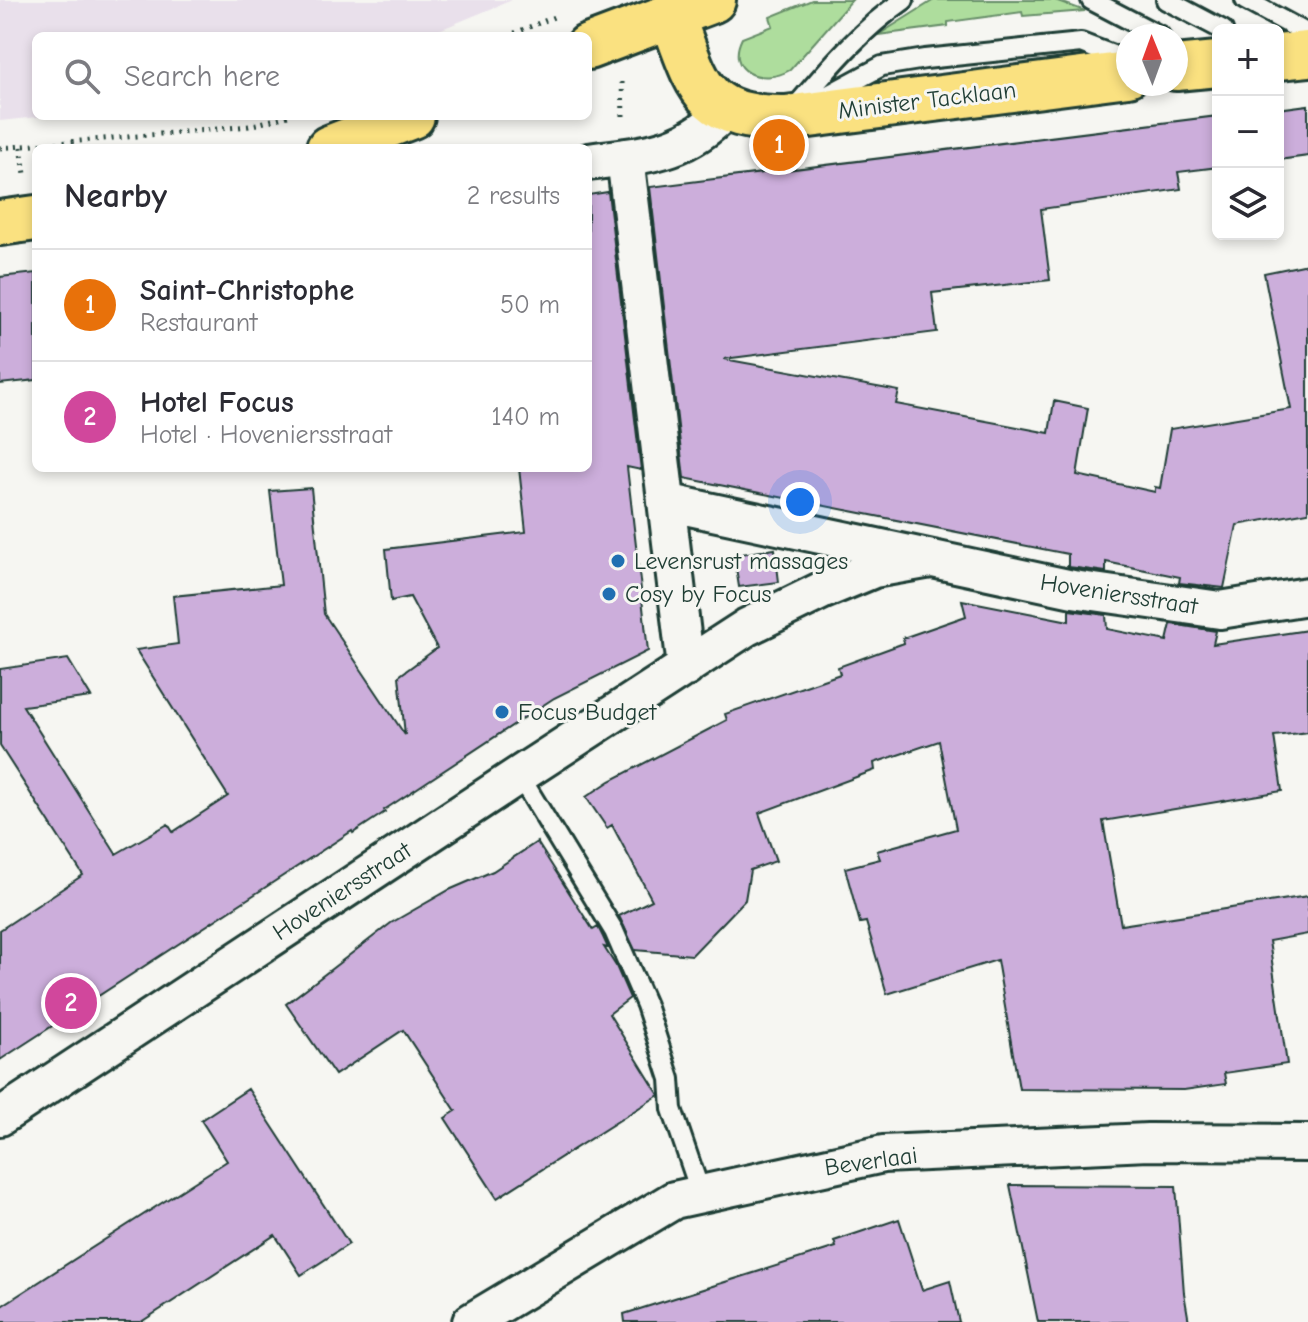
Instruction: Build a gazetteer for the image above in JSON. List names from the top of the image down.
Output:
{
  "streets": {
    "main road": ["Minister Tacklaan"],
    "street": ["Hoveniersstraat", "Beverlaai"]
  },
  "places": ["Levensrust massages", "Cosy by Focus", "Focus Budget"],
  "north": "top",
  "page": {
    "map_buttons": ["+", "−"],
    "search": "Search here",
    "pins": ["1", "2"],
    "heading": ["Nearby", "2 results"],
    "list": [
      {
        "mark": "1",
        "name": "Saint-Christophe",
        "note": "Restaurant",
        "value": "50 m"
      },
      {
        "mark": "2",
        "name": "Hotel Focus",
        "note": "Hotel · Hoveniersstraat",
        "value": "140 m"
      }
    ]
  }
}
